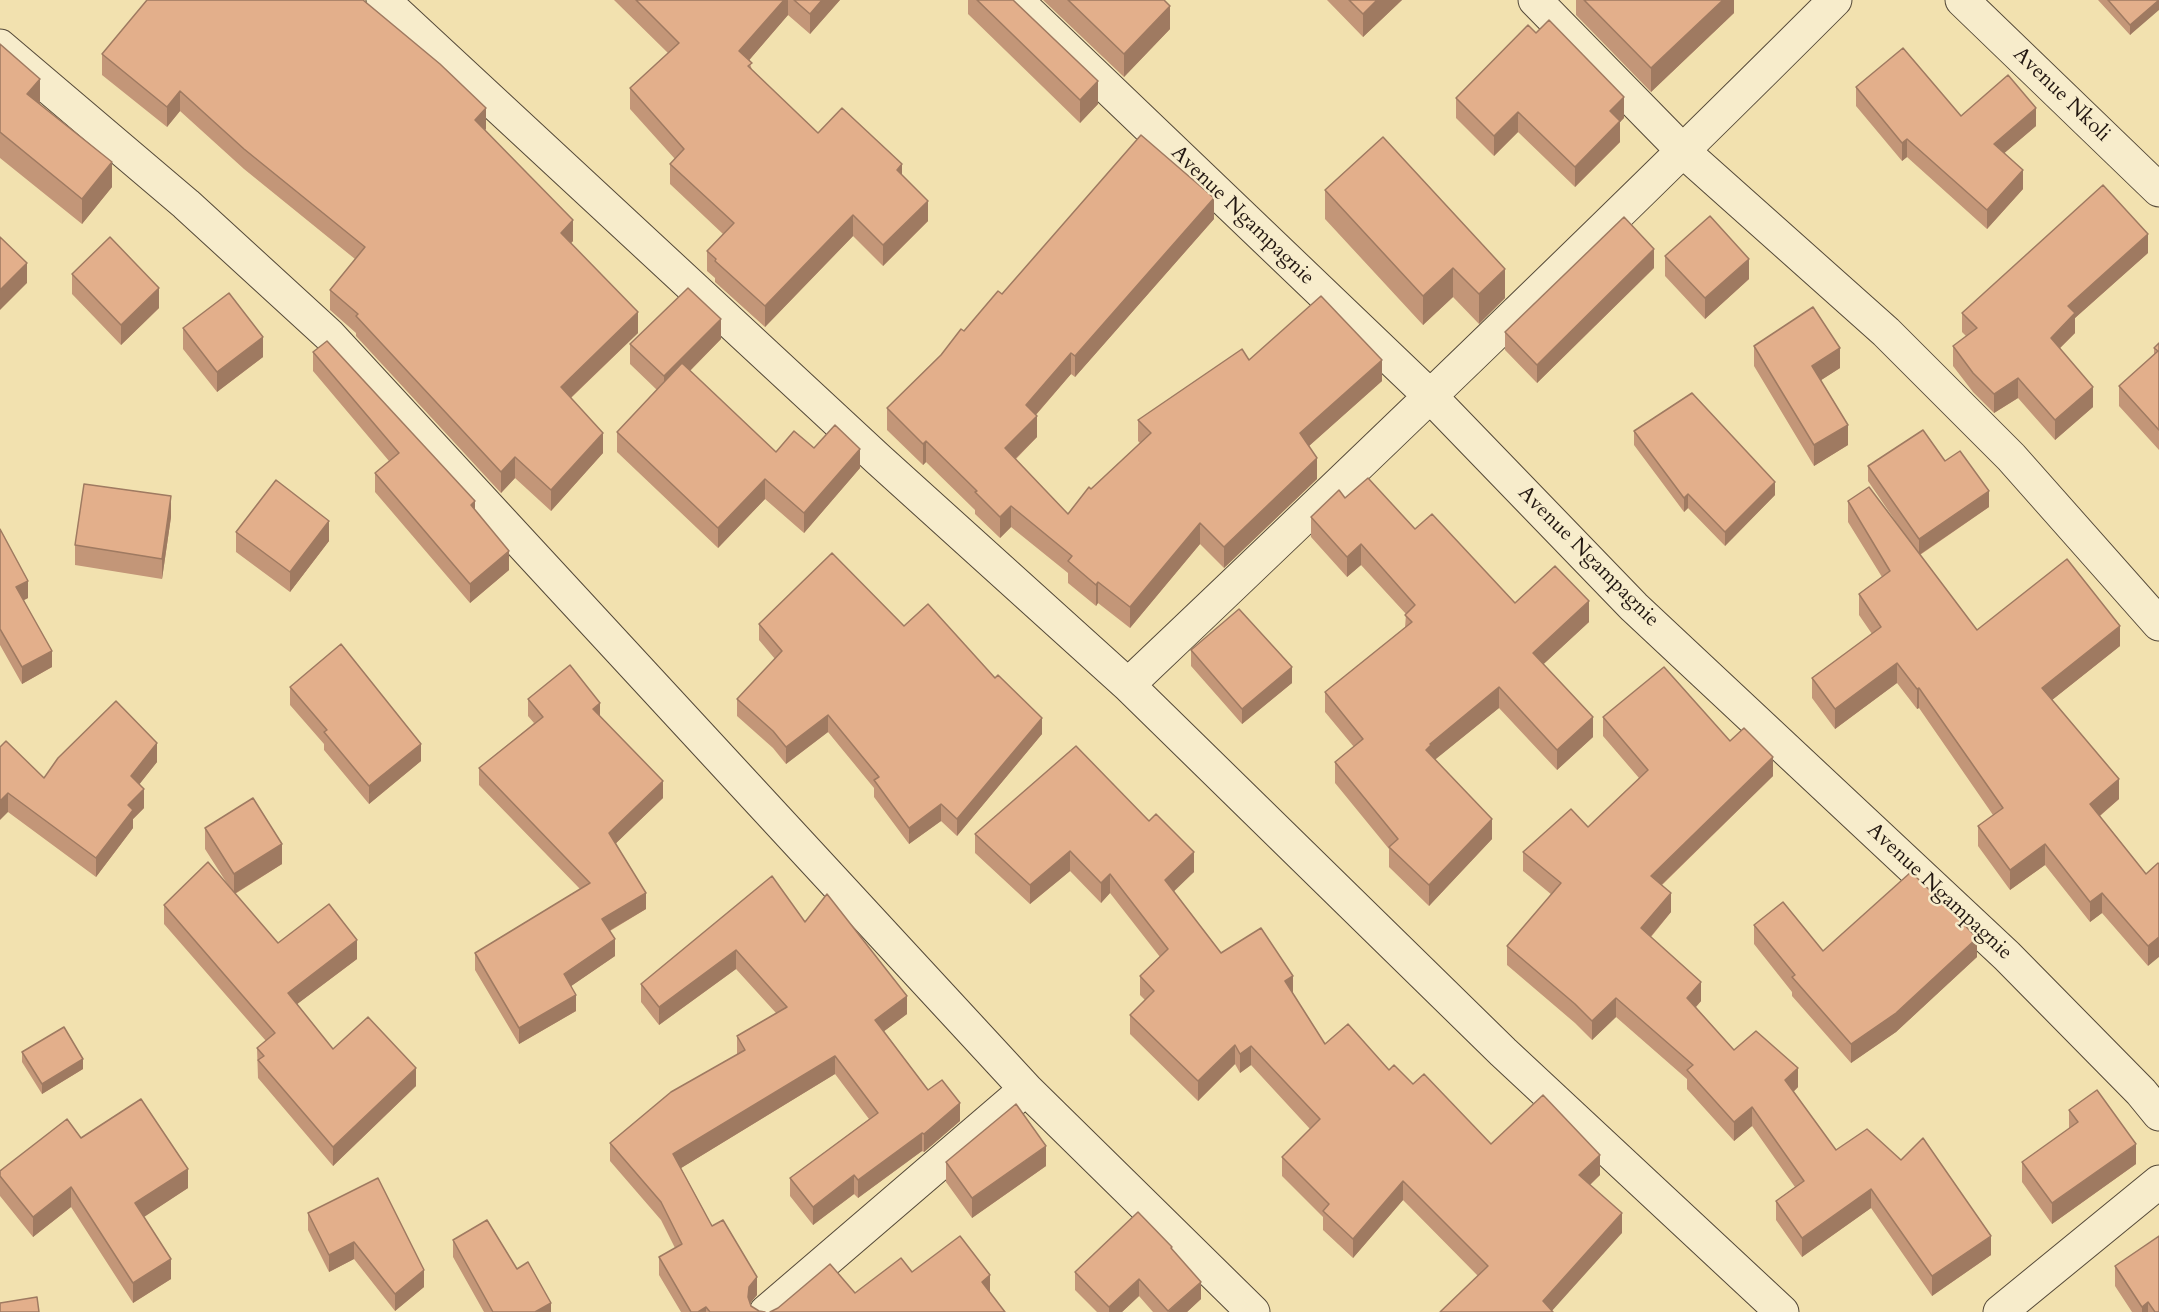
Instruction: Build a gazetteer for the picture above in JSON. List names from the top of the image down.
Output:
{
  "streets": {
    "street": ["Avenue Nkoli", "Avenue Ngampagnie"]
  }
}
